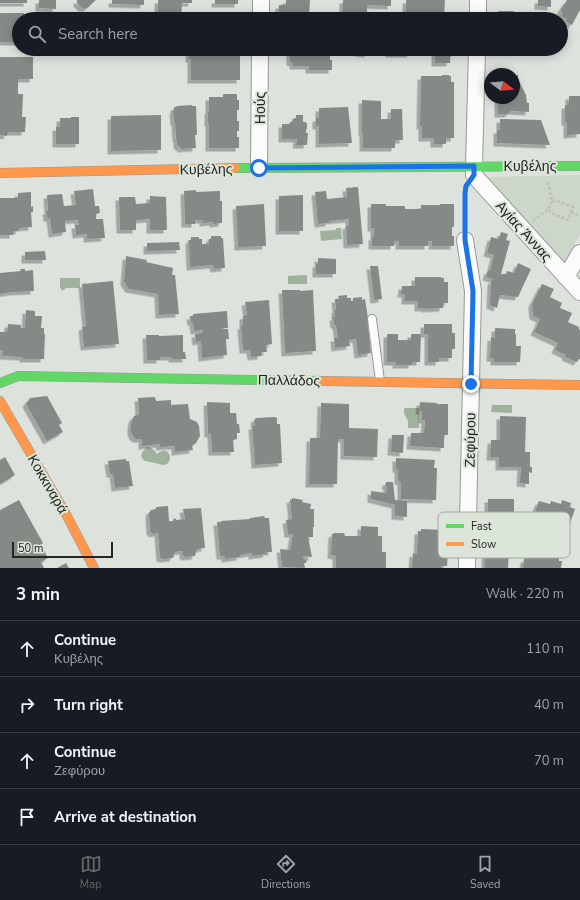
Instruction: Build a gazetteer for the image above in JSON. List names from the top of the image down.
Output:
{
  "streets": {
    "street": [
      "Ηούς",
      "Κυβέλης",
      "Αγίας Άννας",
      "Παλλάδος",
      "Ζεφύρου",
      "Κοκκιναρά"
    ]
  },
  "crossings": [
    ["Ηούς", "Κυβέλης"],
    ["Κυβέλης", "Αγίας Άννας"],
    ["Παλλάδος", "Ζεφύρου"]
  ],
  "legend": ["Fast", "Slow"],
  "scale_bar": "50 m",
  "north": "right",
  "page": {
    "search": "Search here",
    "scale": "50 m",
    "heading": ["3 min", "Walk · 220 m"],
    "list": [
      ["Continue", "Κυβέλης", "110 m"],
      ["Turn right", "40 m"],
      ["Continue", "Ζεφύρου", "70 m"],
      "Arrive at destination"
    ],
    "nav": ["Map", "Directions", "Saved"]
  }
}
